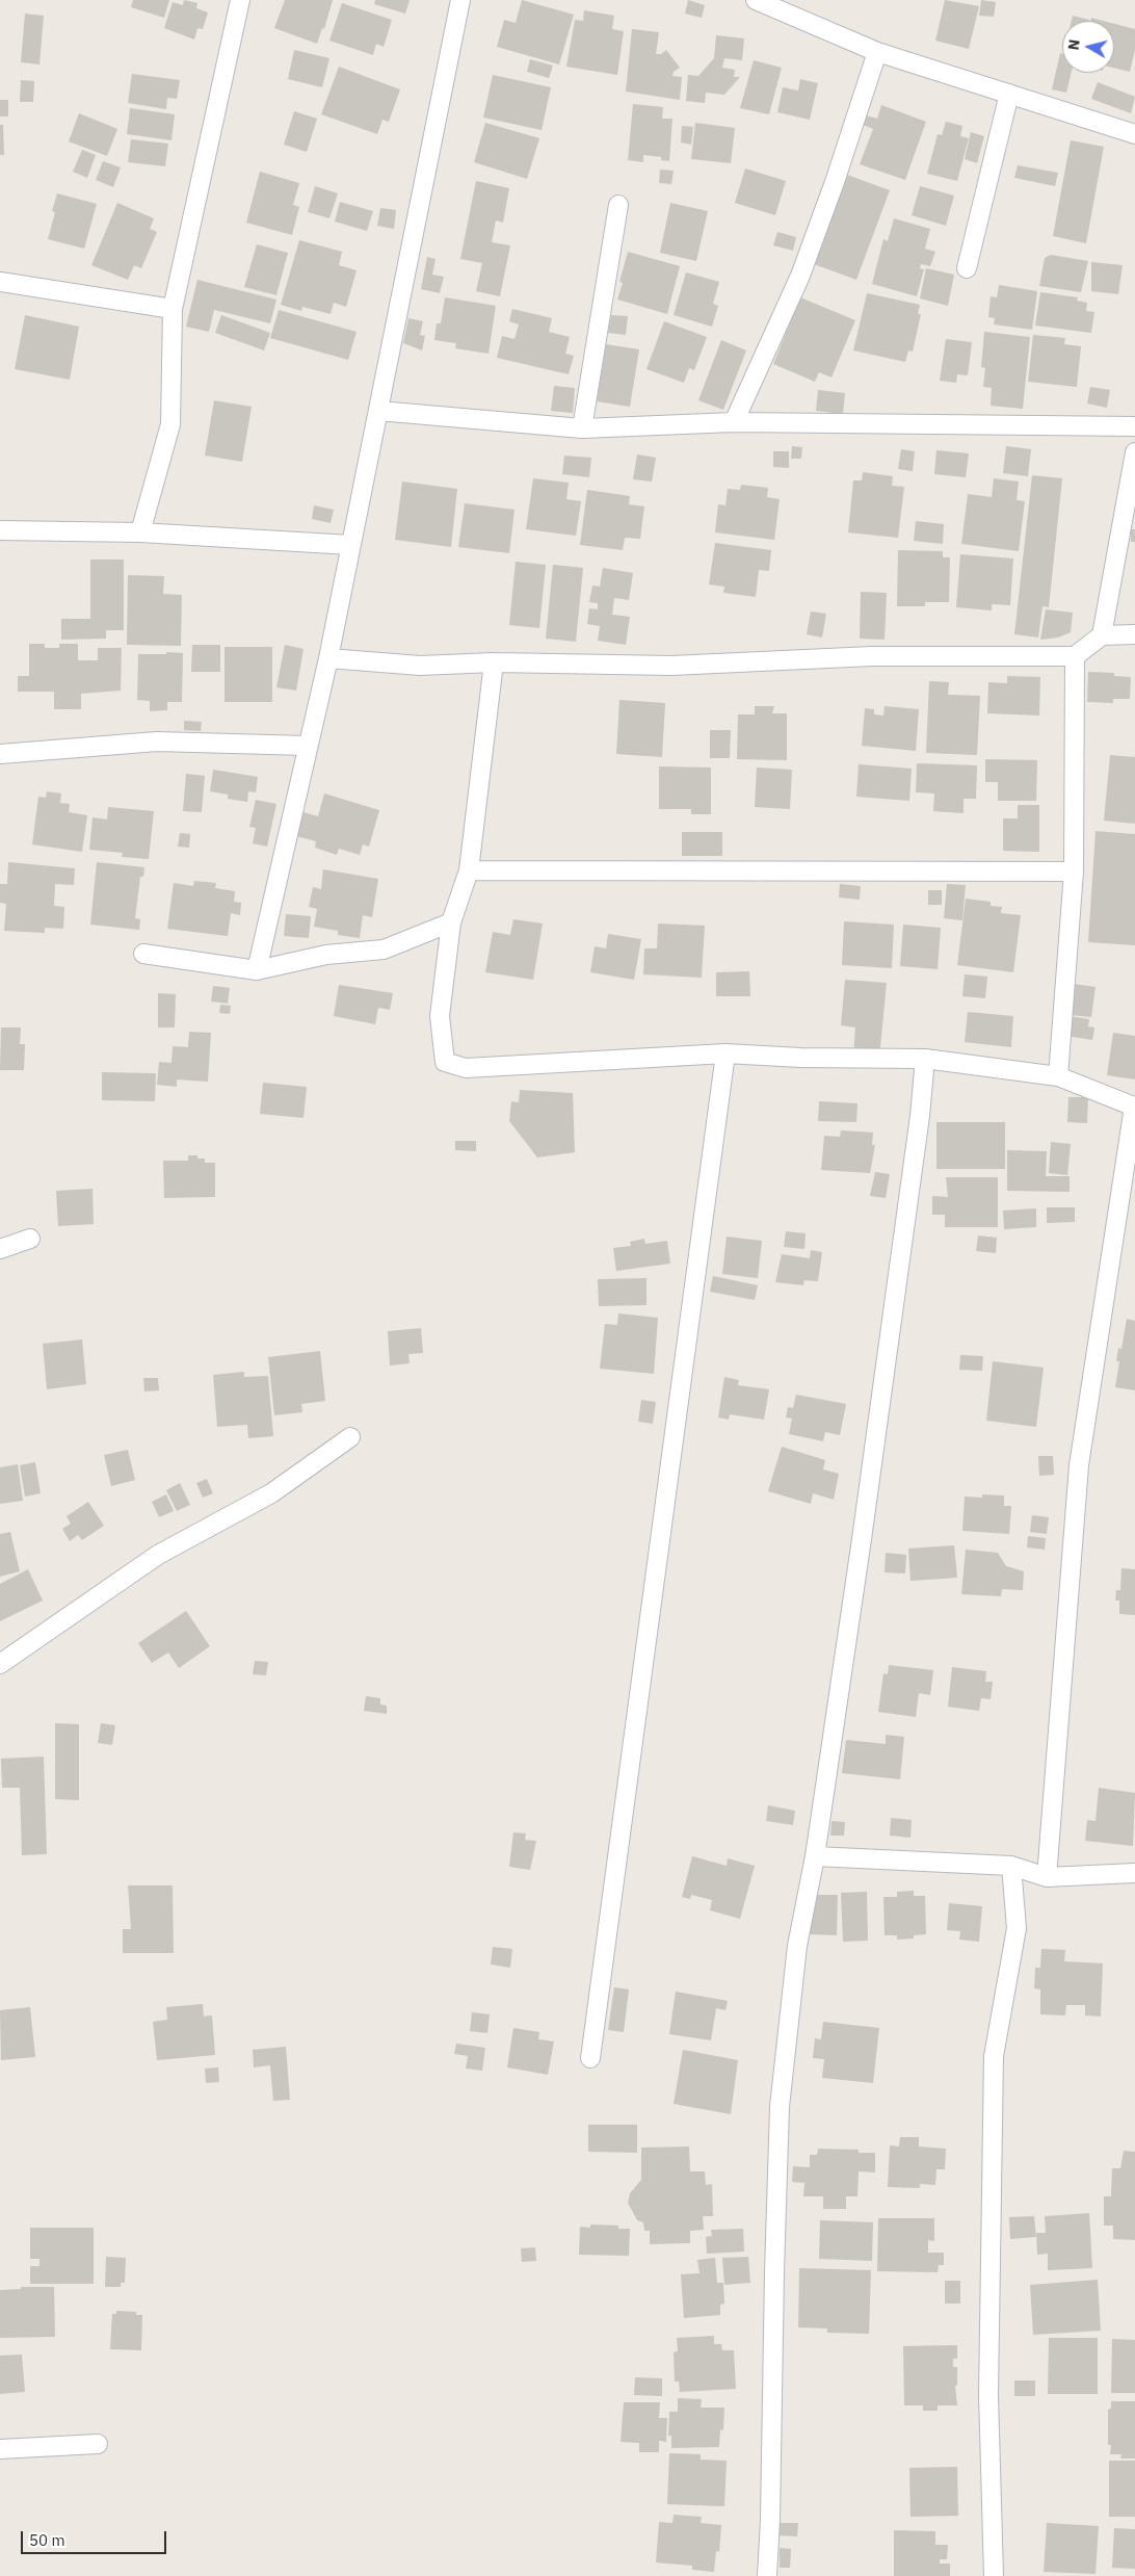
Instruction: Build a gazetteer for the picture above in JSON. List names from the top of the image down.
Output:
{
  "scale_bar": "50 m",
  "north": "left"
}
